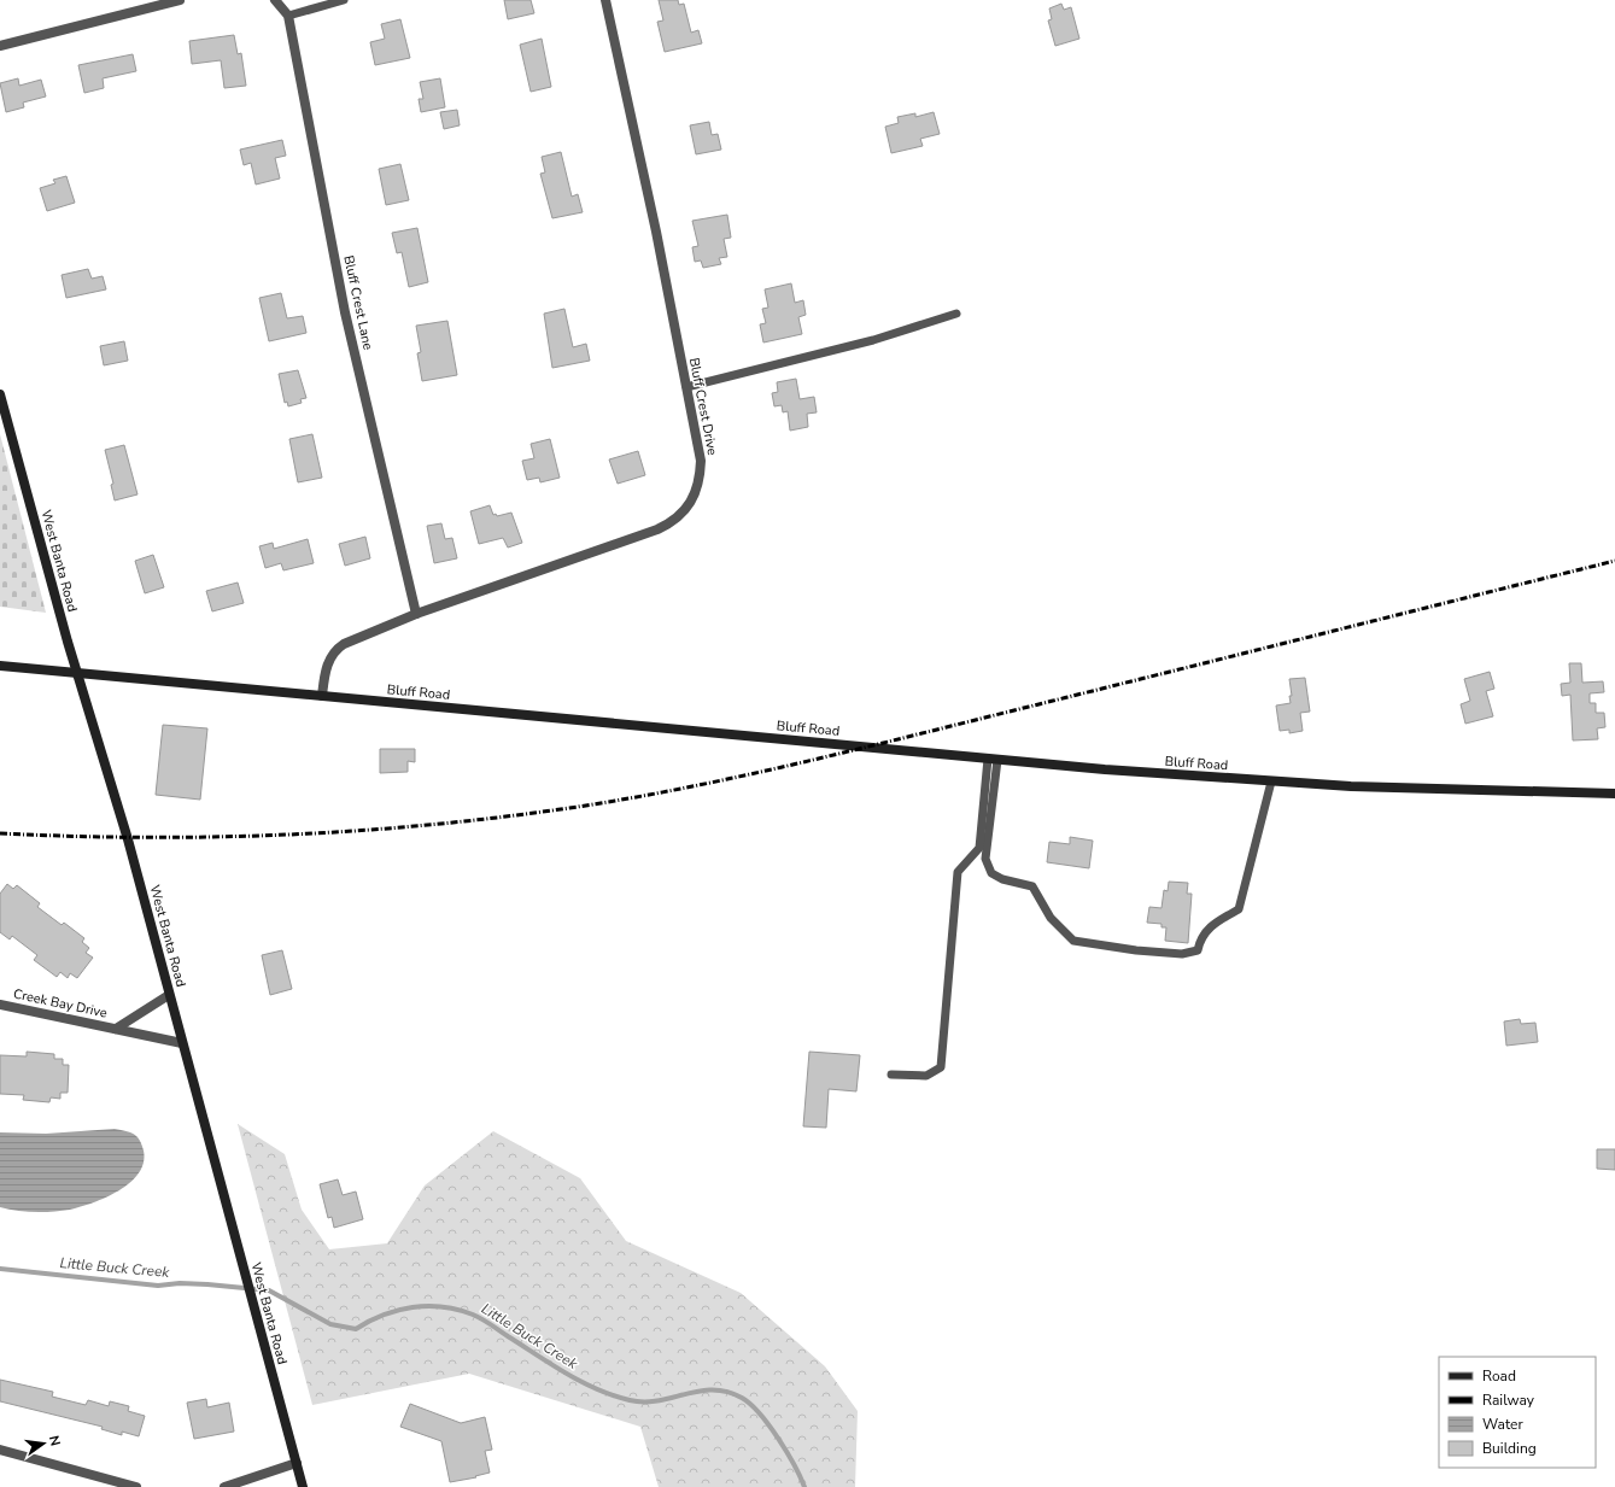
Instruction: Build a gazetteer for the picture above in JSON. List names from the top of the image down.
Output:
{
  "streets": {
    "main road": ["West Banta Road", "Bluff Road"],
    "street": ["Bluff Crest Lane", "Bluff Crest Drive", "Creek Bay Drive"]
  },
  "crossings": [
    ["Bluff Crest Lane", "Bluff Crest Drive"],
    ["Bluff Crest Drive", "Bluff Road"],
    ["West Banta Road", "Bluff Road"],
    ["West Banta Road", "Creek Bay Drive"]
  ],
  "water": ["Little Buck Creek"],
  "legend": [
    "Road",
    "Railway",
    "Water",
    "Building"
  ],
  "north": "right"
}
